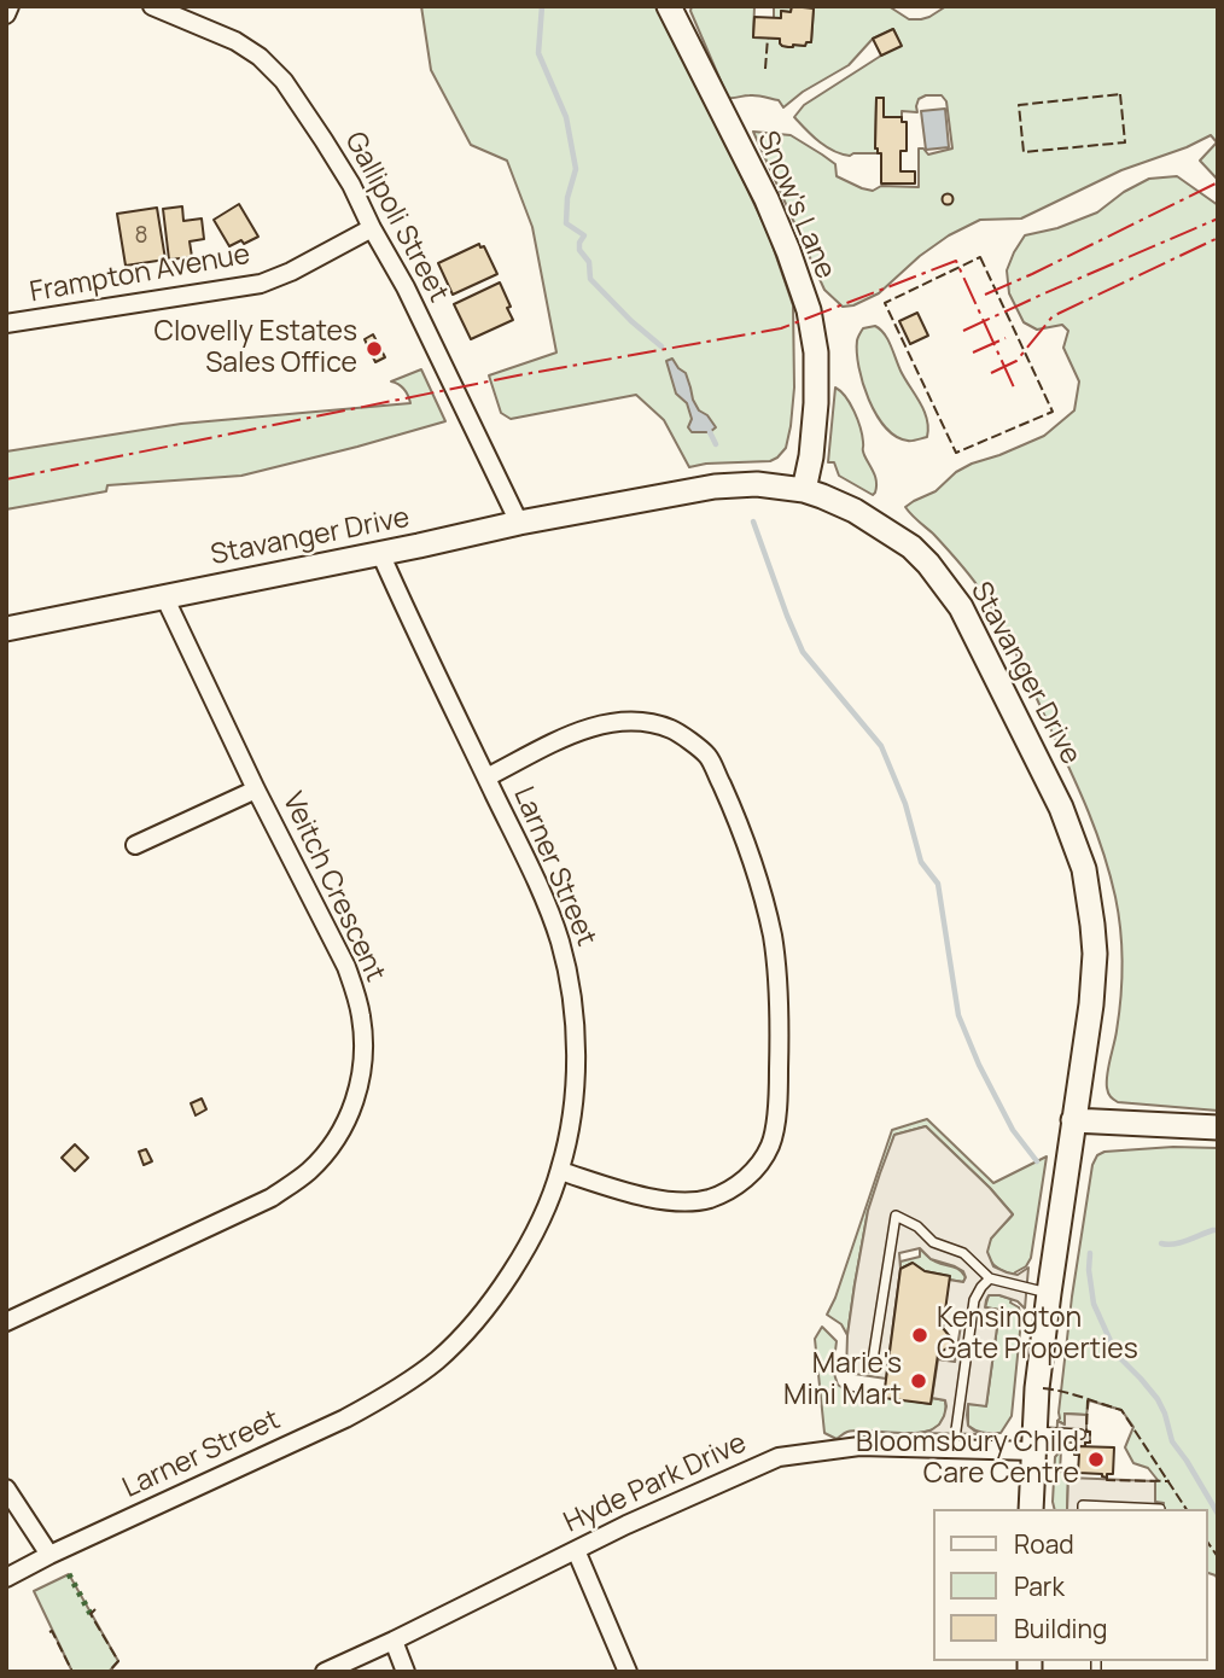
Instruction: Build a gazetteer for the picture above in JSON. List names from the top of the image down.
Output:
{
  "streets": {
    "street": [
      "Snow's Lane",
      "Gallipoli Street",
      "Frampton Avenue",
      "Stavanger Drive",
      "Larner Street",
      "Veitch Crescent",
      "Hyde Park Drive"
    ]
  },
  "crossings": [
    ["Snow's Lane", "Stavanger Drive"],
    ["Gallipoli Street", "Frampton Avenue"],
    ["Gallipoli Street", "Stavanger Drive"],
    ["Stavanger Drive", "Larner Street"],
    ["Stavanger Drive", "Veitch Crescent"],
    ["Stavanger Drive", "Hyde Park Drive"]
  ],
  "places": [
    "Clovelly Estates Sales Office",
    "Kensington Gate Properties",
    "Marie's Mini Mart",
    "Bloomsbury Child Care Centre"
  ],
  "house_numbers": ["8"],
  "legend": ["Road", "Park", "Building"]
}
